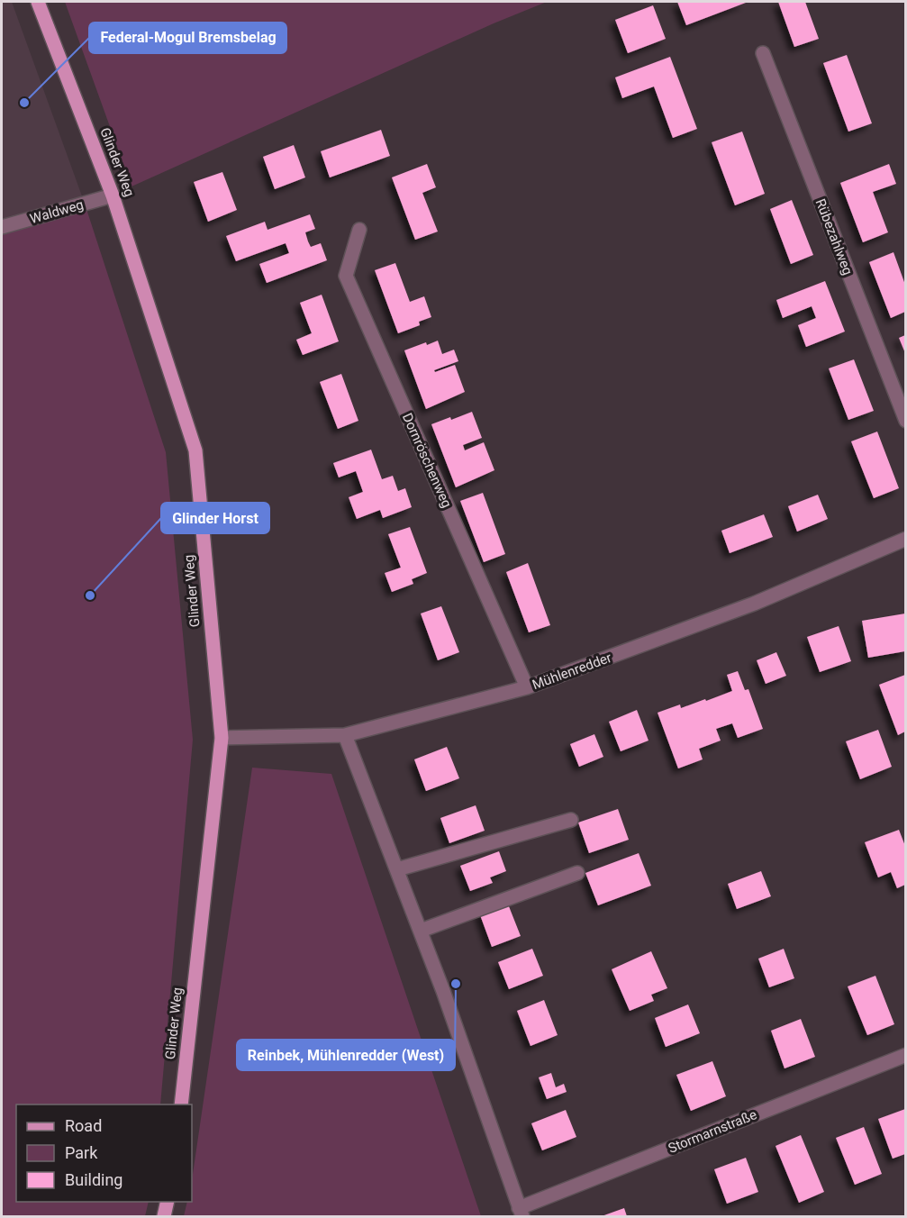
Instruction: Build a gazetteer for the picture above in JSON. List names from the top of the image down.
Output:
{
  "streets": {
    "main road": ["Glinder Weg"],
    "street": [
      "Waldweg",
      "Rübezahlweg",
      "Dornröschenweg",
      "Mühlenredder",
      "Stormarnstraße"
    ]
  },
  "crossings": [
    ["Glinder Weg", "Waldweg"],
    ["Glinder Weg", "Mühlenredder"],
    ["Dornröschenweg", "Mühlenredder"]
  ],
  "places": ["Federal-Mogul Bremsbelag", "Glinder Horst", "Reinbek, Mühlenredder (West)"],
  "legend": ["Road", "Park", "Building"]
}
